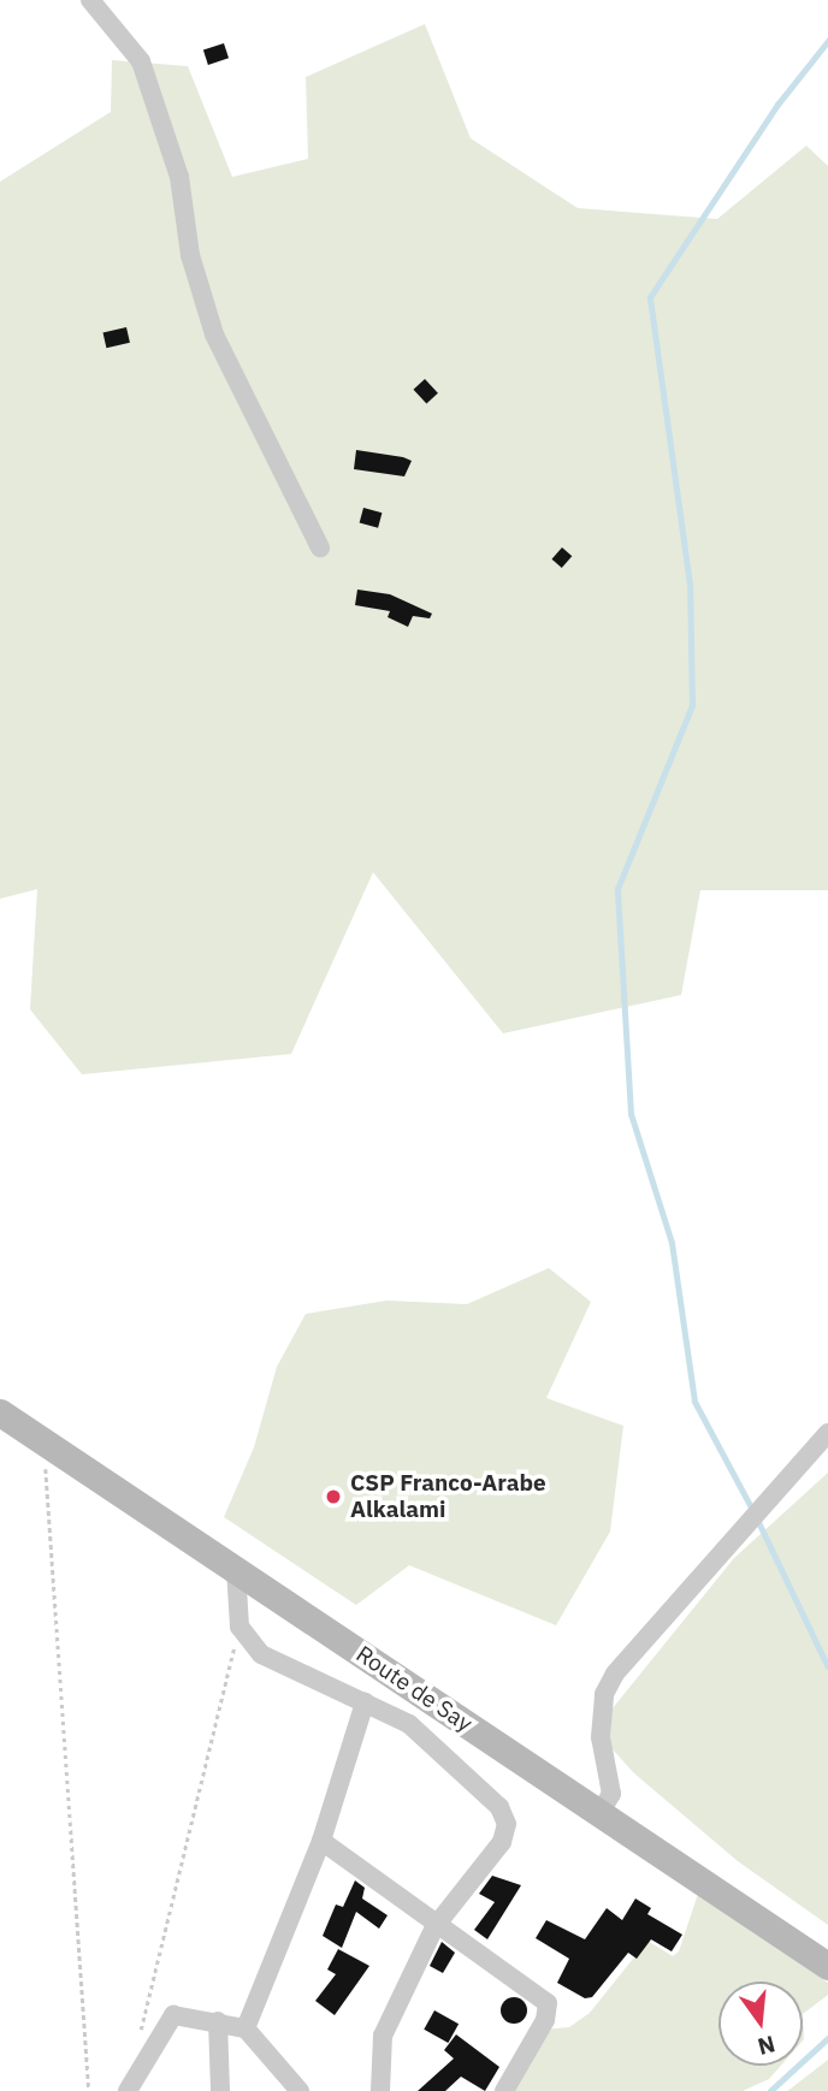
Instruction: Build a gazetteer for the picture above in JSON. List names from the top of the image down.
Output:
{
  "streets": {
    "main road": ["Route de Say"]
  },
  "places": ["CSP Franco-Arabe Alkalami"],
  "north": "bottom"
}
